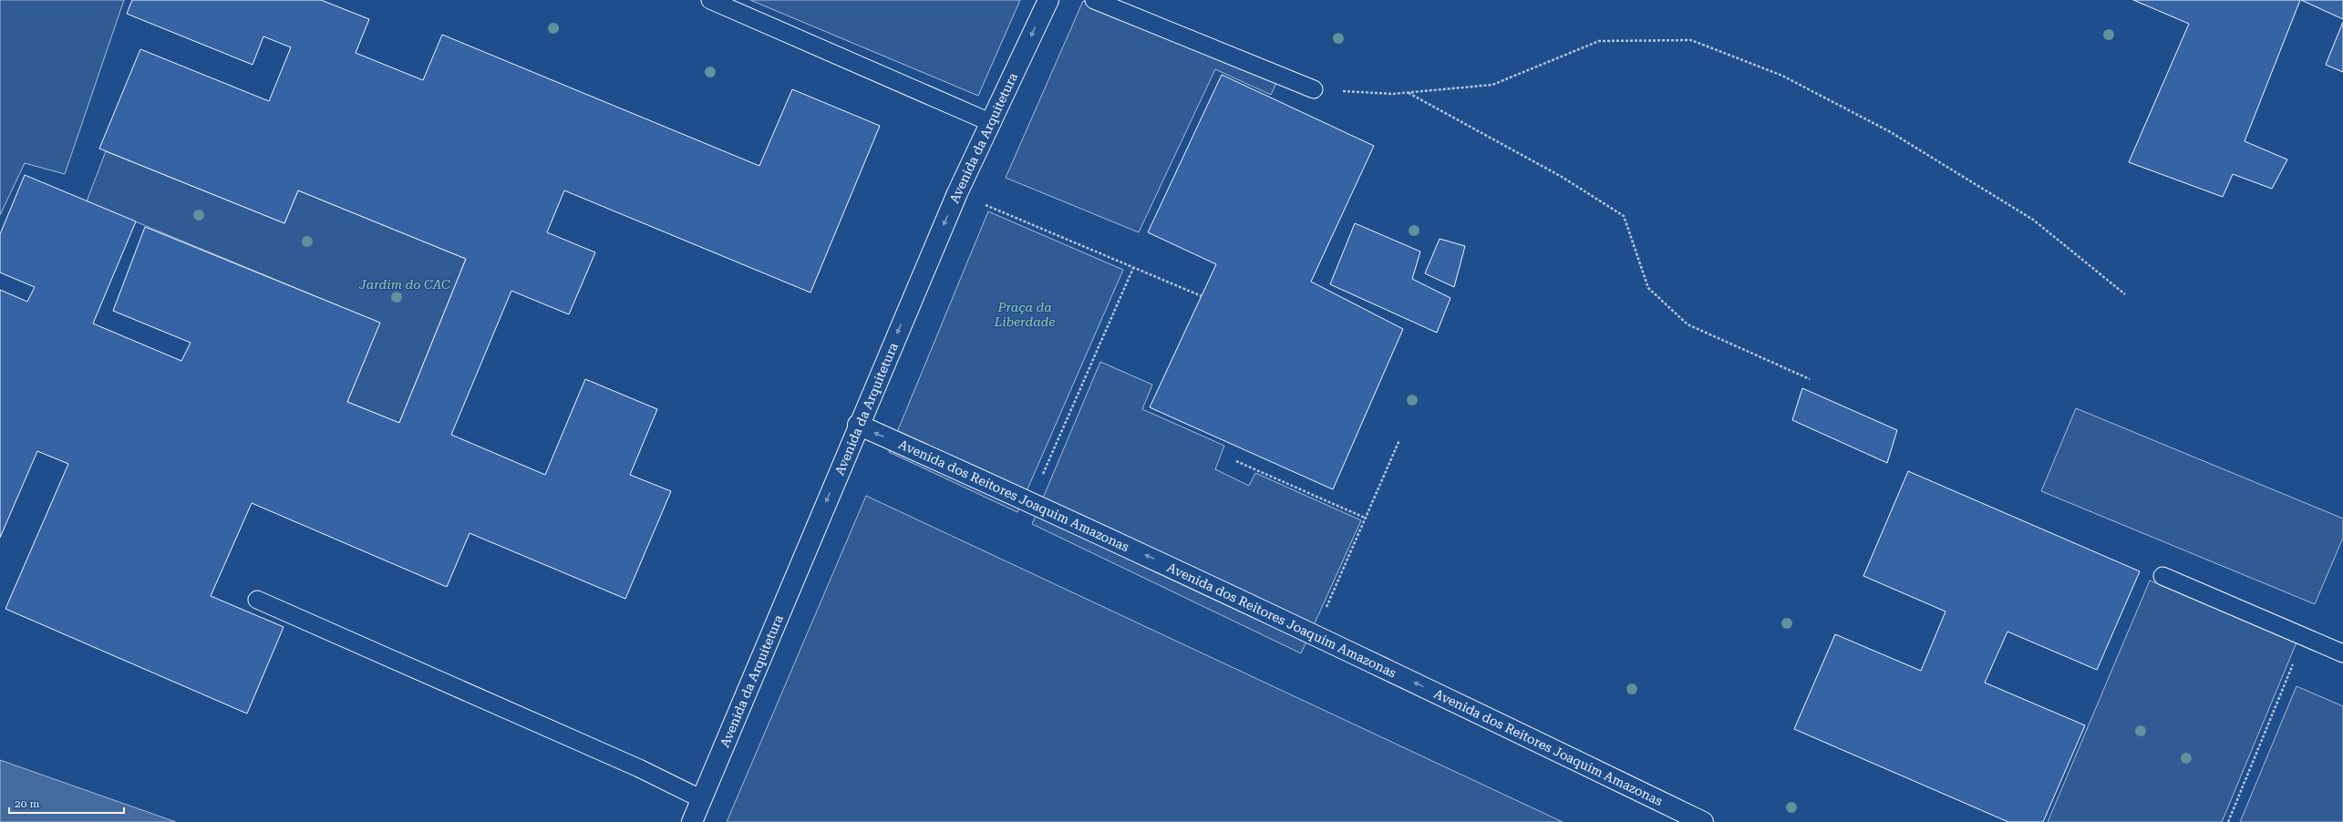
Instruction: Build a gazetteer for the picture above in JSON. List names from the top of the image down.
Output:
{
  "streets": {
    "street": ["Avenida da Arquitetura", "Avenida dos Reitores Joaquim Amazonas"]
  },
  "crossings": [
    ["Avenida da Arquitetura", "Avenida dos Reitores Joaquim Amazonas"]
  ],
  "one_way": ["Avenida da Arquitetura", "Avenida dos Reitores Joaquim Amazonas"],
  "parks": ["Jardim do CAC", "Praça da Liberdade"],
  "scale_bar": "20 m"
}
